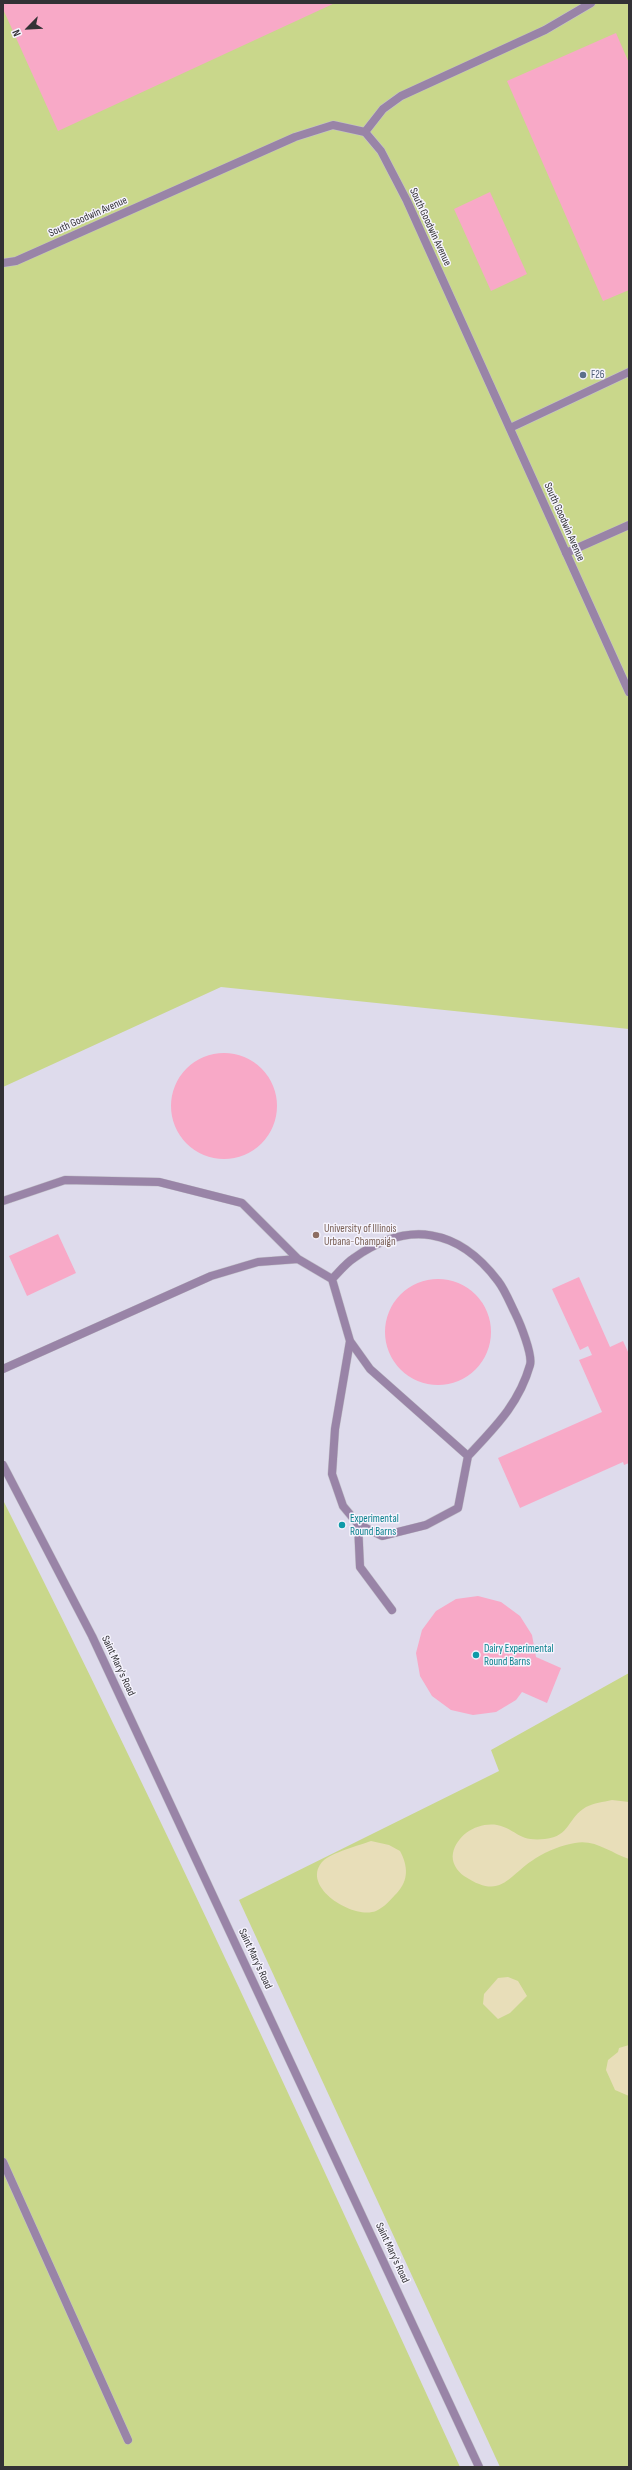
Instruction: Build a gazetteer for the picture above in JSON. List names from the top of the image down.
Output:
{
  "streets": {
    "street": ["South Goodwin Avenue", "Saint Mary's Road"]
  },
  "places": [
    "F26",
    "University of Illinois Urbana-Champaign",
    "Experimental Round Barns",
    "Dairy Experimental Round Barns"
  ],
  "north": "bottom left"
}
